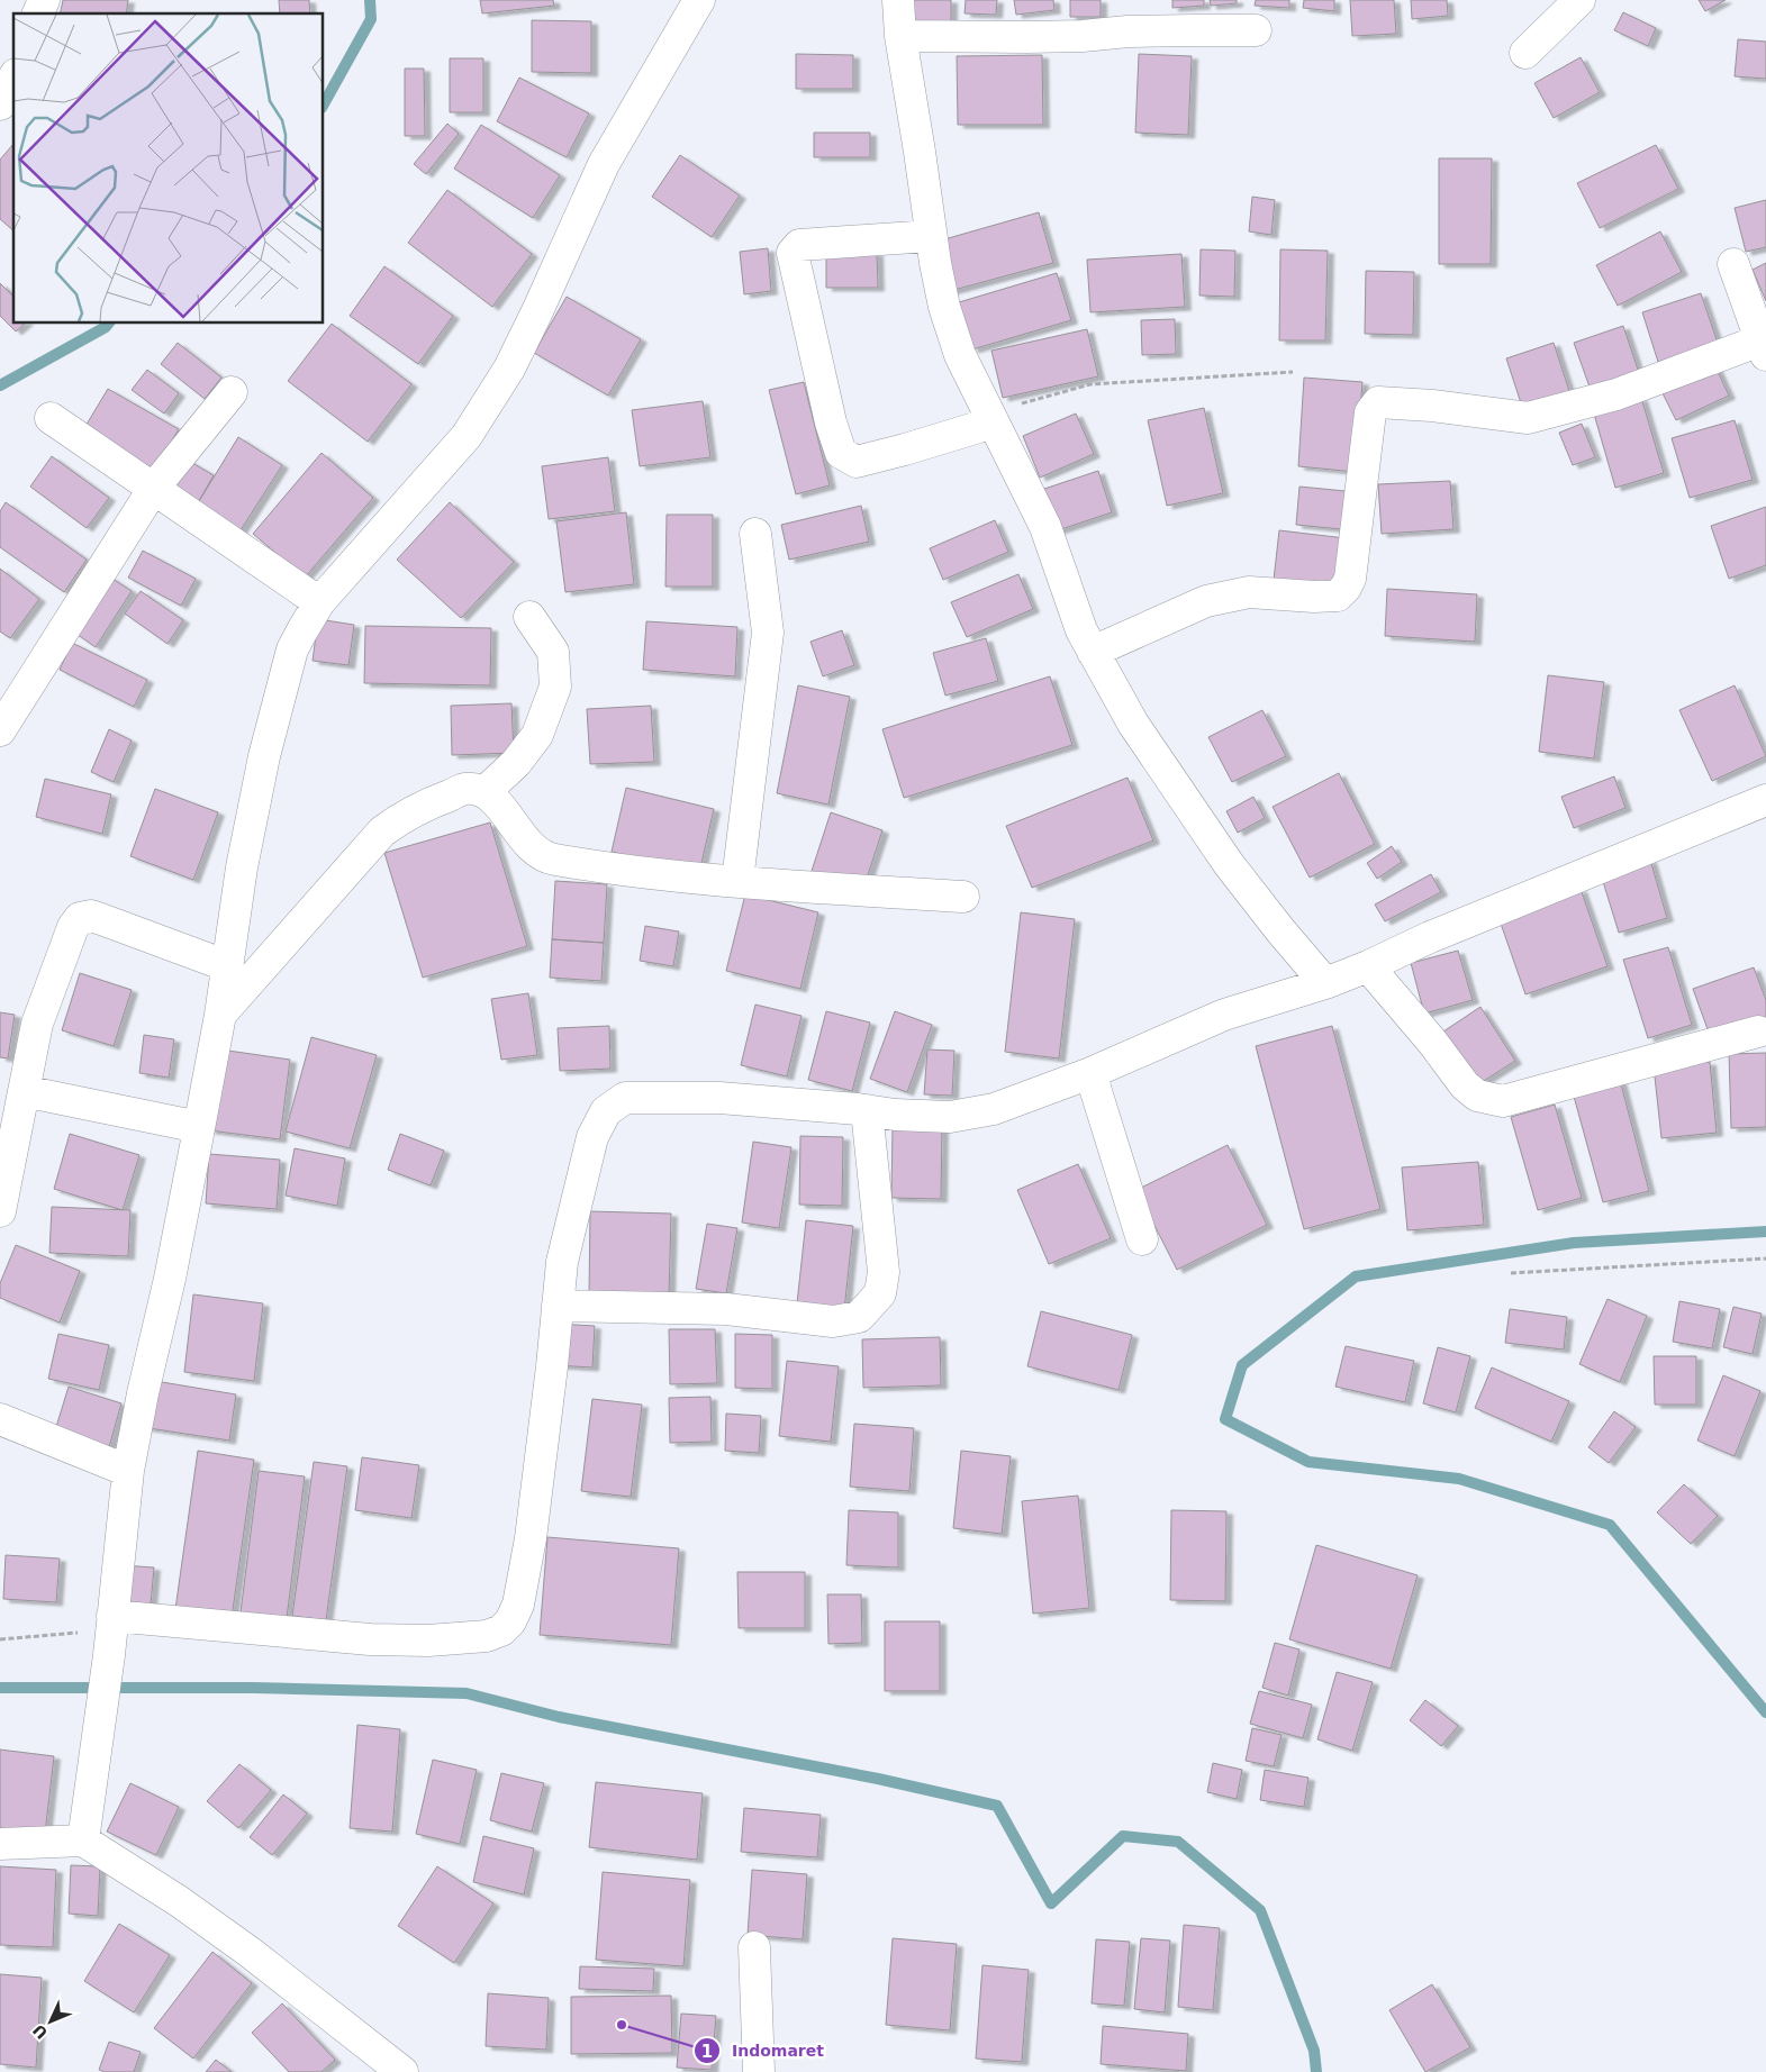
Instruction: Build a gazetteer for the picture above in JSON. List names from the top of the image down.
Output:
{
  "places": ["Indomaret"],
  "north": "bottom left"
}
